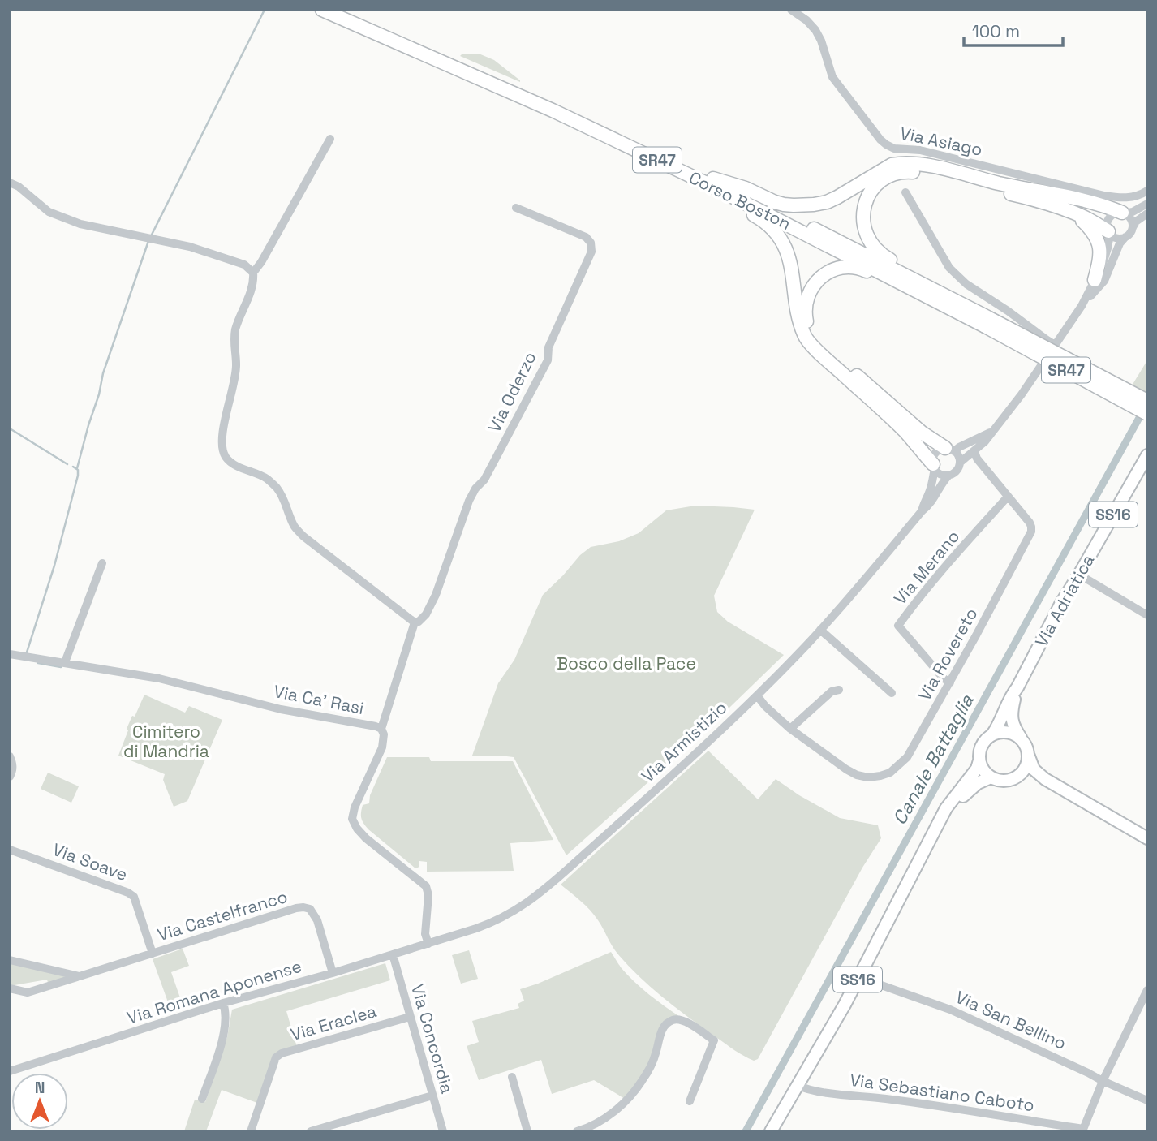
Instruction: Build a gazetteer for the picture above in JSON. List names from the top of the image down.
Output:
{
  "streets": {
    "highway": ["SR47", "Corso Boston"],
    "main road": ["SS16", "Via Adriatica"],
    "street": [
      "Via Asiago",
      "Via Oderzo",
      "Via Merano",
      "Via Rovereto",
      "Via Ca' Rasi",
      "Via Armistizio",
      "Via Soave",
      "Via Castelfranco",
      "Via Romana Aponense",
      "Via San Bellino",
      "Via Eraclea",
      "Via Concordia",
      "Via Sebastiano Caboto"
    ]
  },
  "crossings": [
    ["Via Oderzo", "Via Ca' Rasi"],
    ["SS16", "Via Adriatica"],
    ["SS16", "Via San Bellino"],
    ["SS16", "Via Sebastiano Caboto"],
    ["Via Merano", "Via Rovereto"],
    ["Via Rovereto", "Via Armistizio"],
    ["Via Ca' Rasi", "Via Armistizio"],
    ["Via Ca' Rasi", "Via Romana Aponense"],
    ["Via Armistizio", "Via Romana Aponense"],
    ["Via Soave", "Via Castelfranco"],
    ["Via Castelfranco", "Via Romana Aponense"],
    ["Via Romana Aponense", "Via Concordia"],
    ["Via Eraclea", "Via Concordia"]
  ],
  "water": ["Canale Battaglia"],
  "parks": ["Bosco della Pace", "Cimitero di Mandria"],
  "scale_bar": "100 m",
  "north": "top"
}
